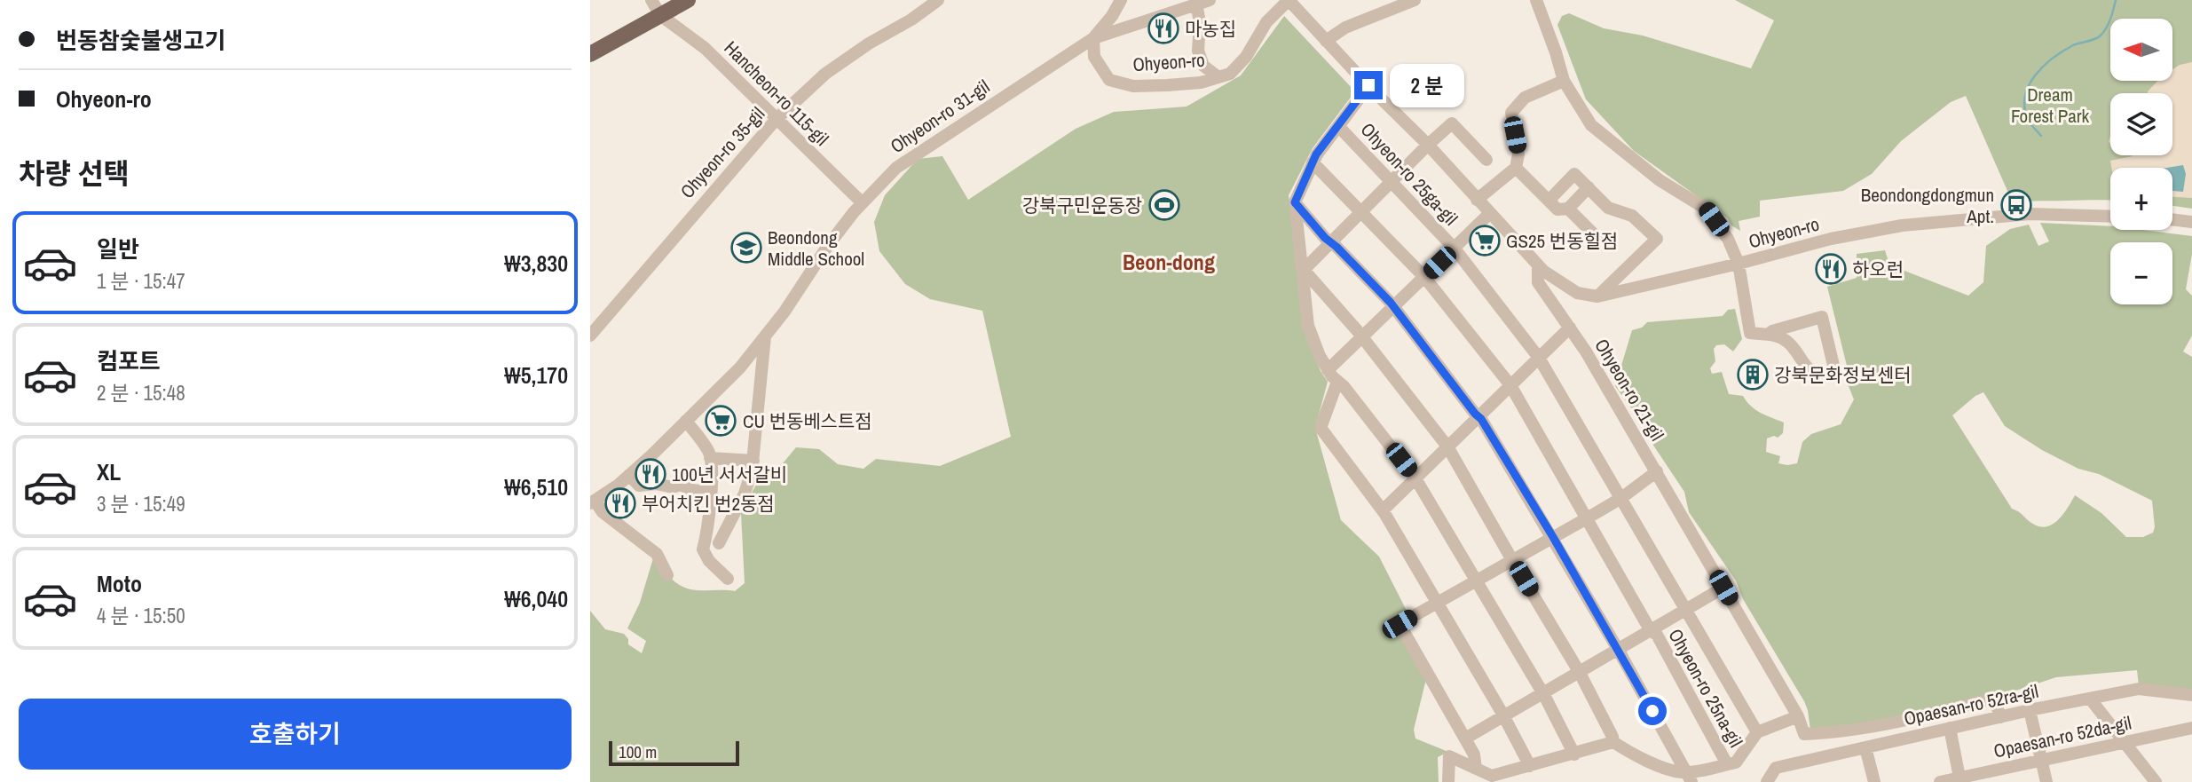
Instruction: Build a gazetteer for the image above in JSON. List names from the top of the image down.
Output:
{
  "streets": {
    "street": [
      "Ohyeon-ro",
      "Hancheon-ro 115-gil",
      "Ohyeon-ro 31-gil",
      "Ohyeon-ro 35-gil",
      "Ohyeon-ro 25ga-gil",
      "Ohyeon-ro 21-gil",
      "Ohyeon-ro 25na-gil",
      "Opaesan-ro 52ra-gil",
      "Opaesan-ro 52da-gil"
    ]
  },
  "crossings": [
    ["Ohyeon-ro", "Ohyeon-ro 31-gil"],
    ["Ohyeon-ro", "Ohyeon-ro 21-gil"],
    ["Hancheon-ro 115-gil", "Ohyeon-ro 31-gil"],
    ["Hancheon-ro 115-gil", "Ohyeon-ro 35-gil"],
    ["Ohyeon-ro 25ga-gil", "Ohyeon-ro 21-gil"],
    ["Ohyeon-ro 25ga-gil", "Ohyeon-ro 25na-gil"],
    ["Ohyeon-ro 21-gil", "Opaesan-ro 52ra-gil"]
  ],
  "districts": ["Beon-dong"],
  "parks": ["Dream Forest Park"],
  "places": {
    "restaurant": [
      "마농집",
      "하오런",
      "100년 서서갈비",
      "부어치킨 번2동점"
    ],
    "sports": ["강북구민운동장"],
    "bus stop": ["Beondongdongmun Apt."],
    "supermarket": ["GS25 번동힐점", "CU 번동베스트점"],
    "school or university": ["Beondong Middle School"],
    "building": ["강북문화정보센터"]
  },
  "scale_bar": "100 m",
  "north": "left",
  "page": {
    "banner": ["번동참숯불생고기", "Ohyeon-ro"],
    "map_buttons": ["+", "−"],
    "bubble": "2 분",
    "heading": "차량 선택",
    "list": [
      {
        "name": "일반",
        "note": "1 분 · 15:47",
        "value": "₩3,830"
      },
      {
        "name": "컴포트",
        "note": "2 분 · 15:48",
        "value": "₩5,170"
      },
      {
        "name": "XL",
        "note": "3 분 · 15:49",
        "value": "₩6,510"
      },
      {
        "name": "Moto",
        "note": "4 분 · 15:50",
        "value": "₩6,040"
      }
    ],
    "buttons": "호출하기",
    "scale": "100 m"
  }
}
